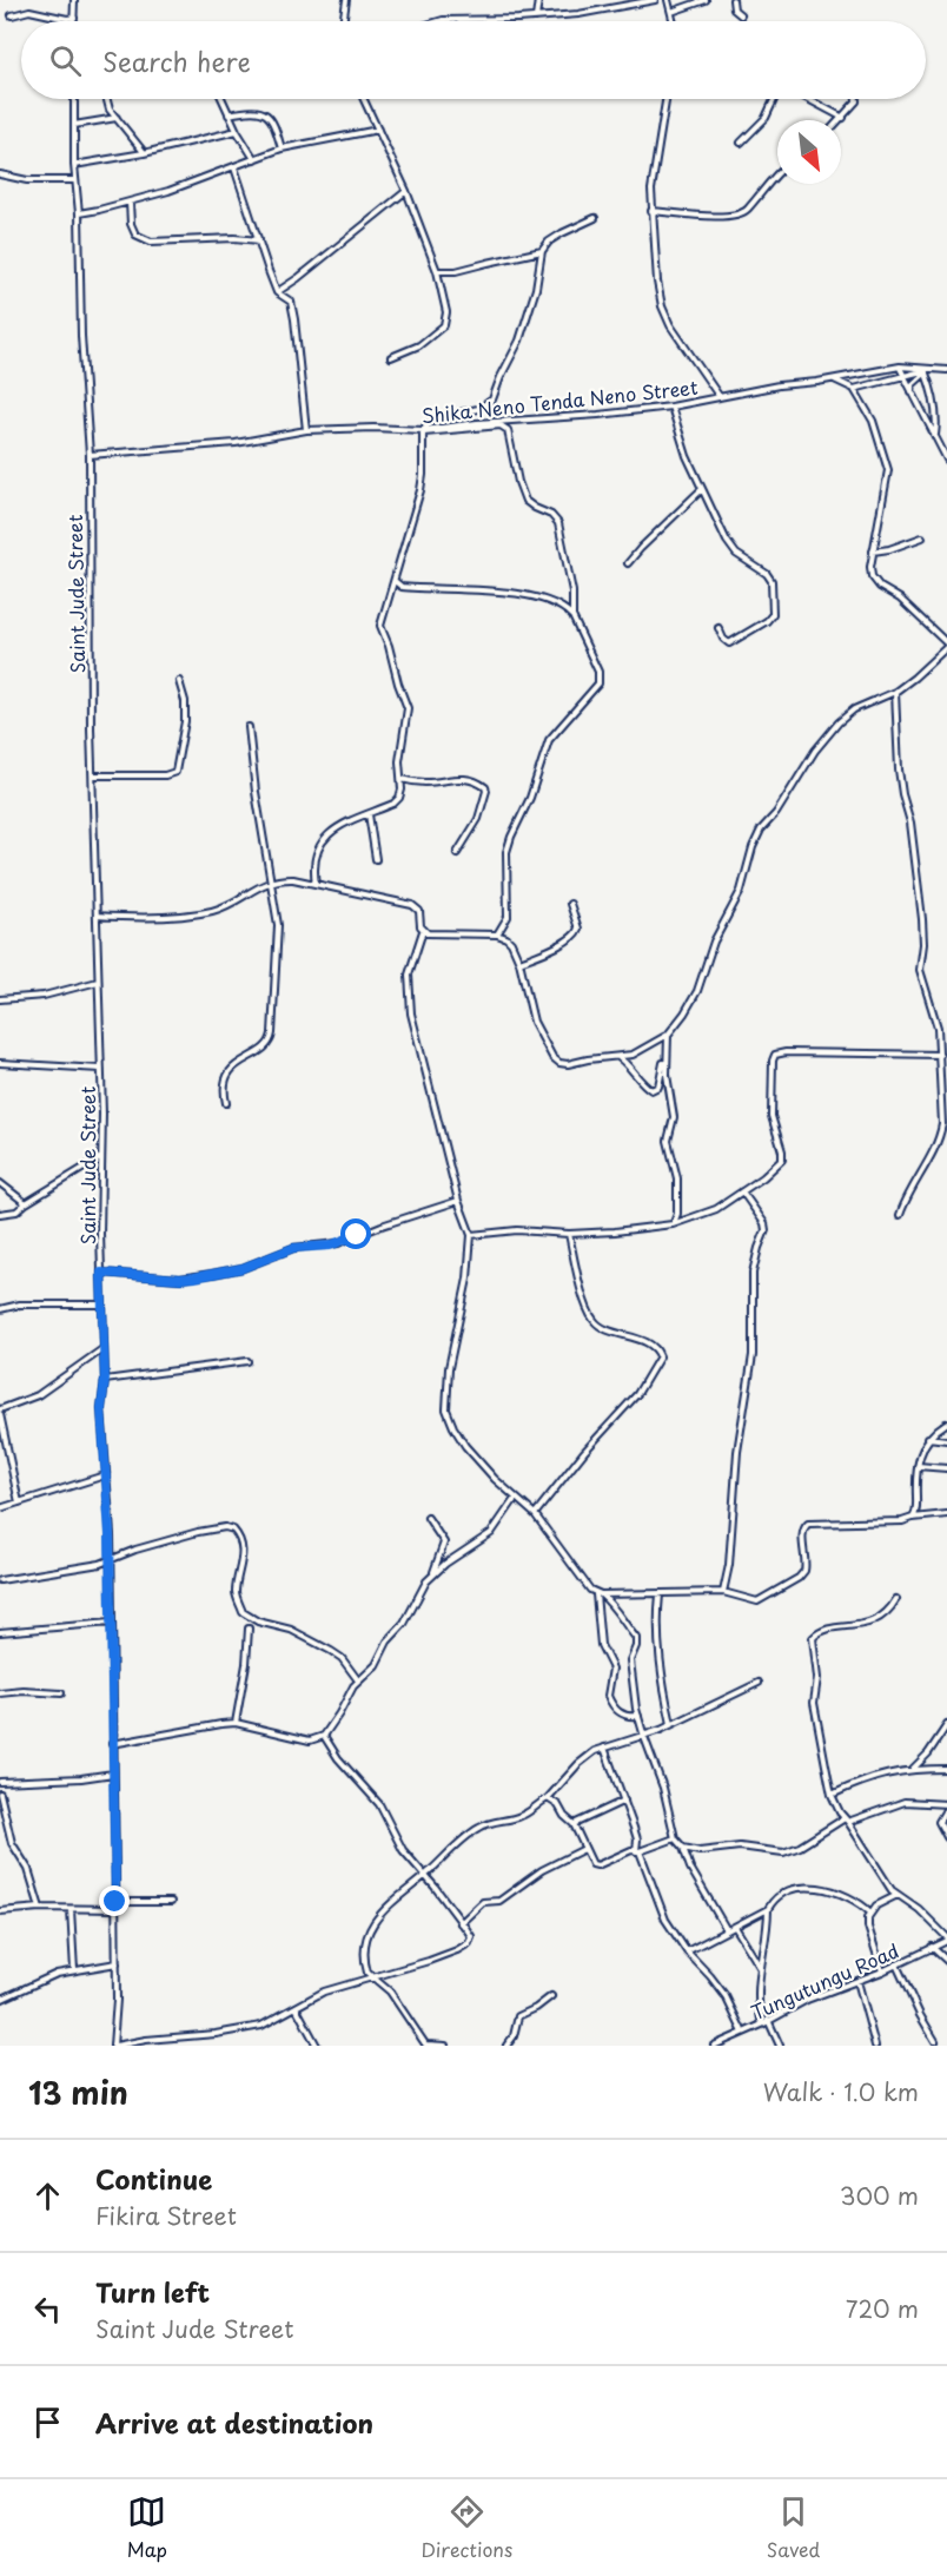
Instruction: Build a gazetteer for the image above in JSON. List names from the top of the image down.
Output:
{
  "streets": {
    "street": ["Shika Neno Tenda Neno Street", "Saint Jude Street", "Tungutungu Road"]
  },
  "crossings": [
    ["Shika Neno Tenda Neno Street", "Saint Jude Street"]
  ],
  "north": "bottom right",
  "page": {
    "search": "Search here",
    "heading": ["13 min", "Walk · 1.0 km"],
    "list": [
      ["Continue", "Fikira Street", "300 m"],
      ["Turn left", "Saint Jude Street", "720 m"],
      "Arrive at destination"
    ],
    "nav": ["Map", "Directions", "Saved"]
  }
}
